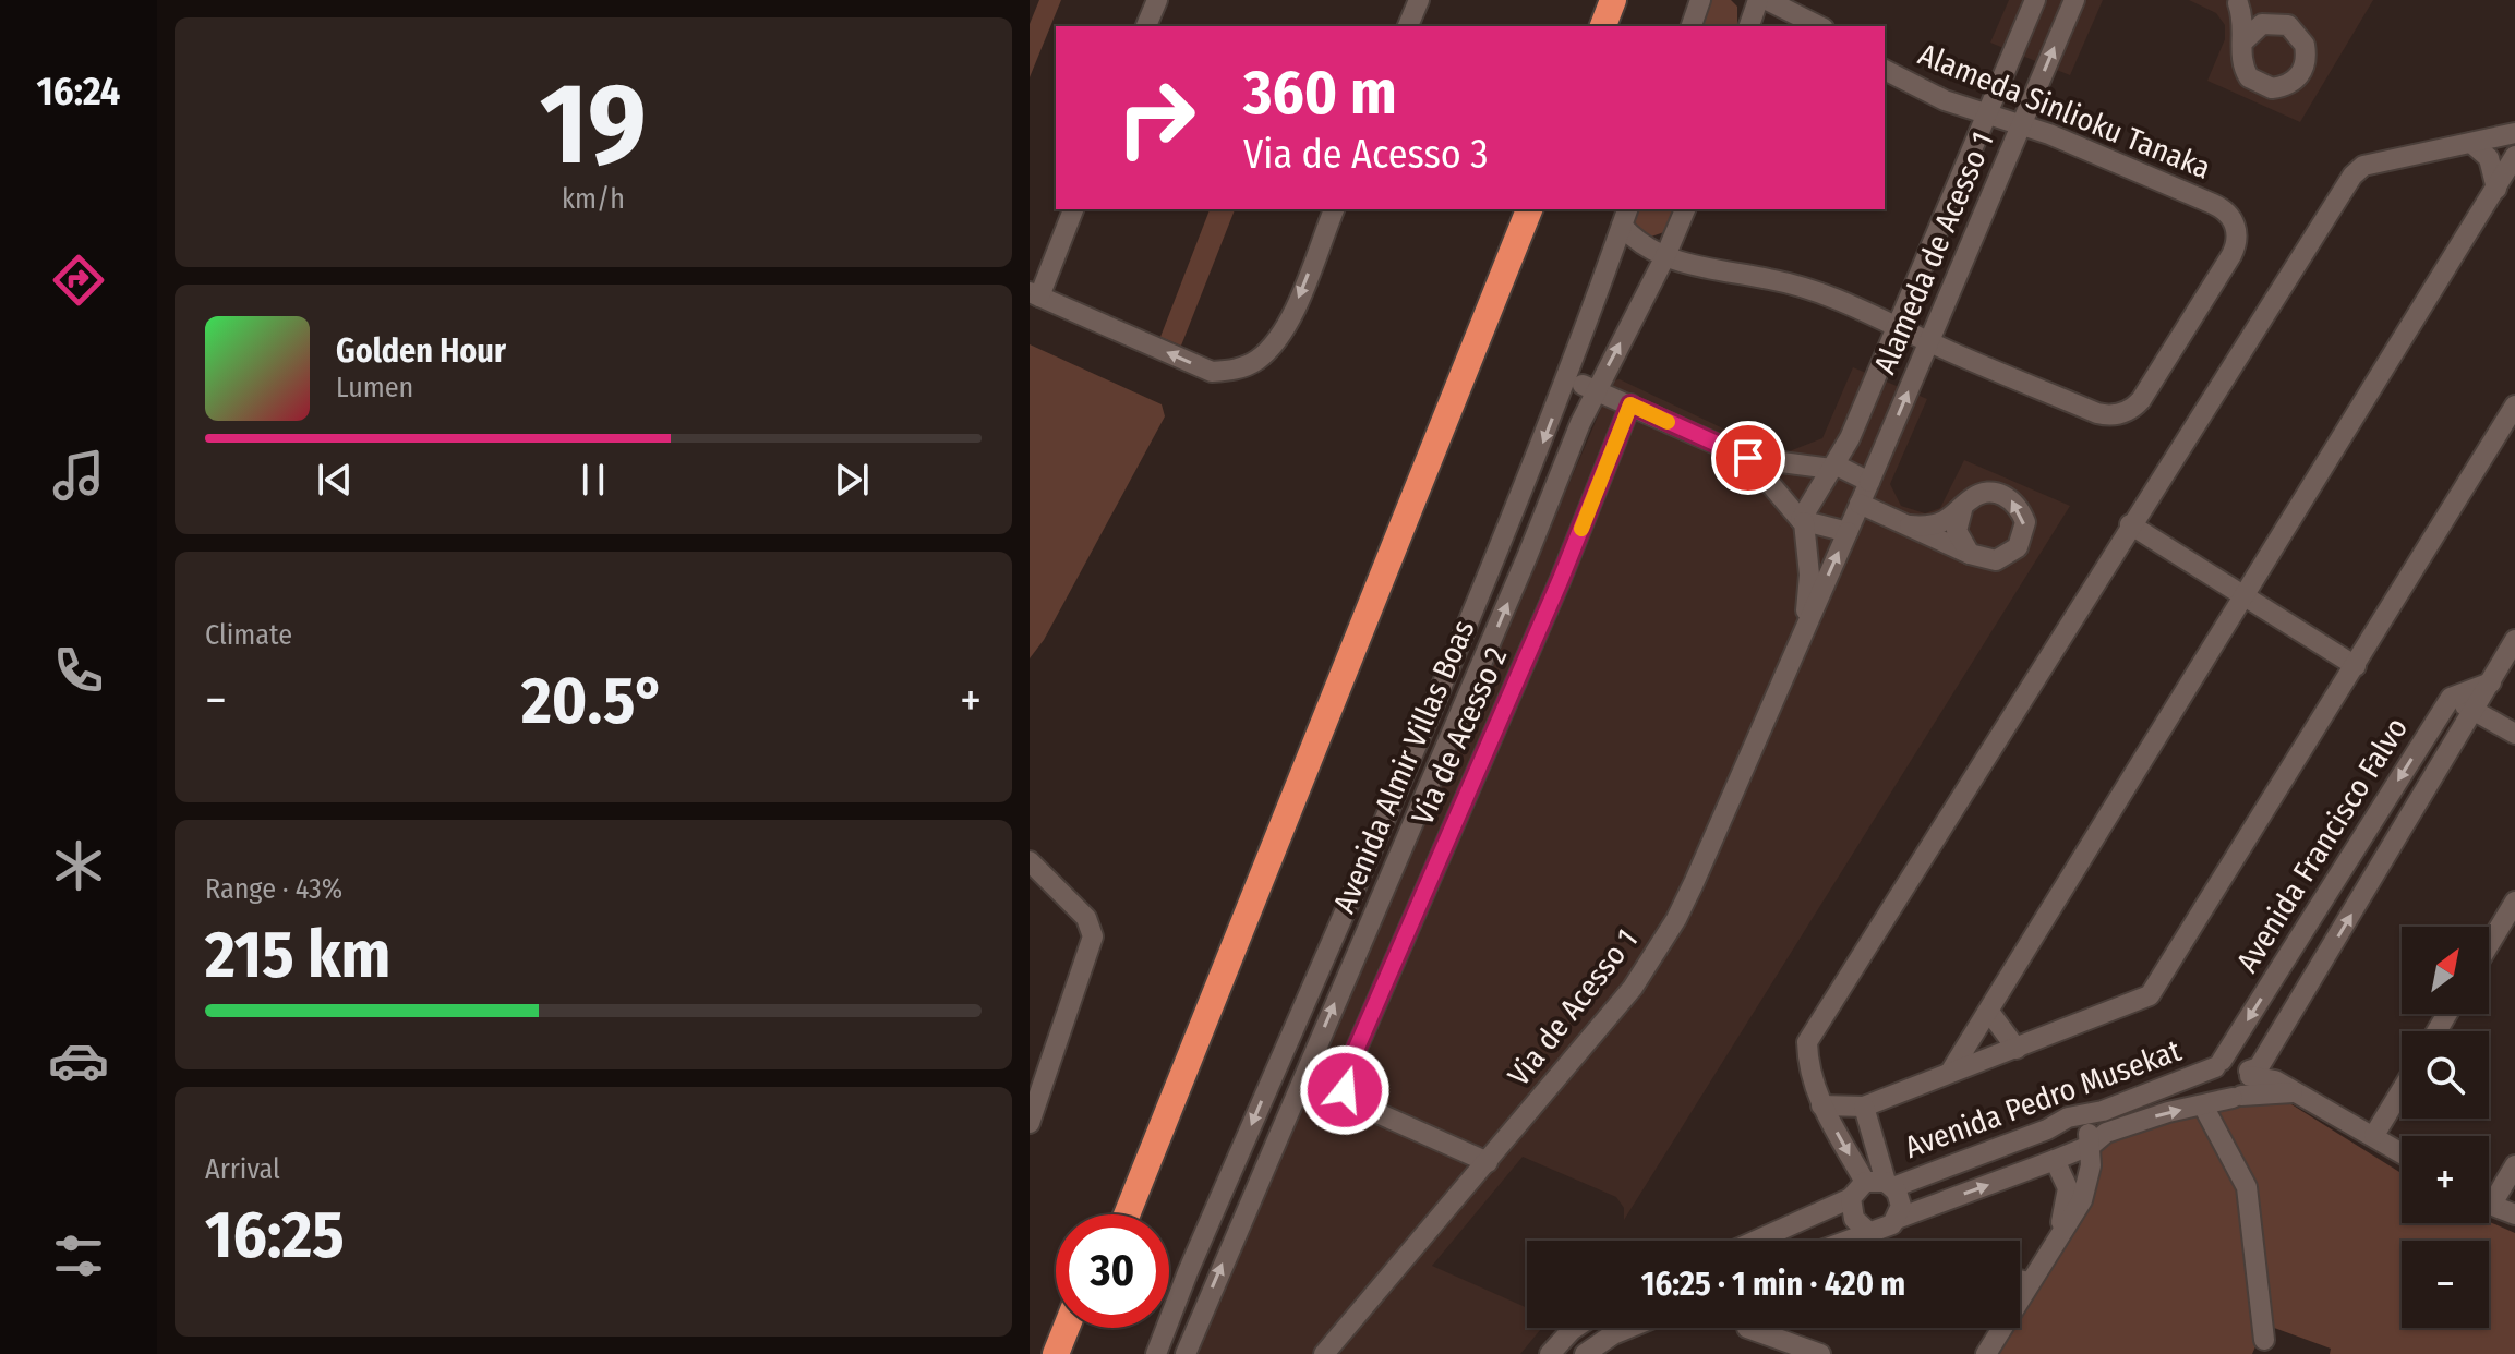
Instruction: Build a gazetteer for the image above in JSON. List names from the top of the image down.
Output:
{
  "streets": {
    "street": [
      "Alameda Sinlioku Tanaka",
      "Alameda de Acesso 1",
      "Via de Acesso 2",
      "Avenida Almir Villas Boas",
      "Avenida Francisco Falvo",
      "Via de Acesso 1",
      "Avenida Pedro Musekat"
    ]
  },
  "crossings": [
    ["Alameda Sinlioku Tanaka", "Alameda de Acesso 1"],
    ["Alameda Sinlioku Tanaka", "Avenida Almir Villas Boas"],
    ["Alameda de Acesso 1", "Via de Acesso 1"],
    ["Via de Acesso 2", "Via de Acesso 1"],
    ["Avenida Francisco Falvo", "Avenida Pedro Musekat"]
  ],
  "north": "top right",
  "page": {
    "tabs": "16:24",
    "tile": [
      ["19", "km/h"],
      "Climate",
      ["Range · 43%", "215 km"],
      ["Arrival", "16:25"]
    ],
    "turn": ["360 m", "Via de Acesso 3"],
    "song": ["Golden Hour", "Lumen"],
    "heat": ["−", "20.5°", "+"],
    "map_buttons": ["+", "−"],
    "limit": "30",
    "trip": "16:25 · 1 min · 420 m"
  }
}
